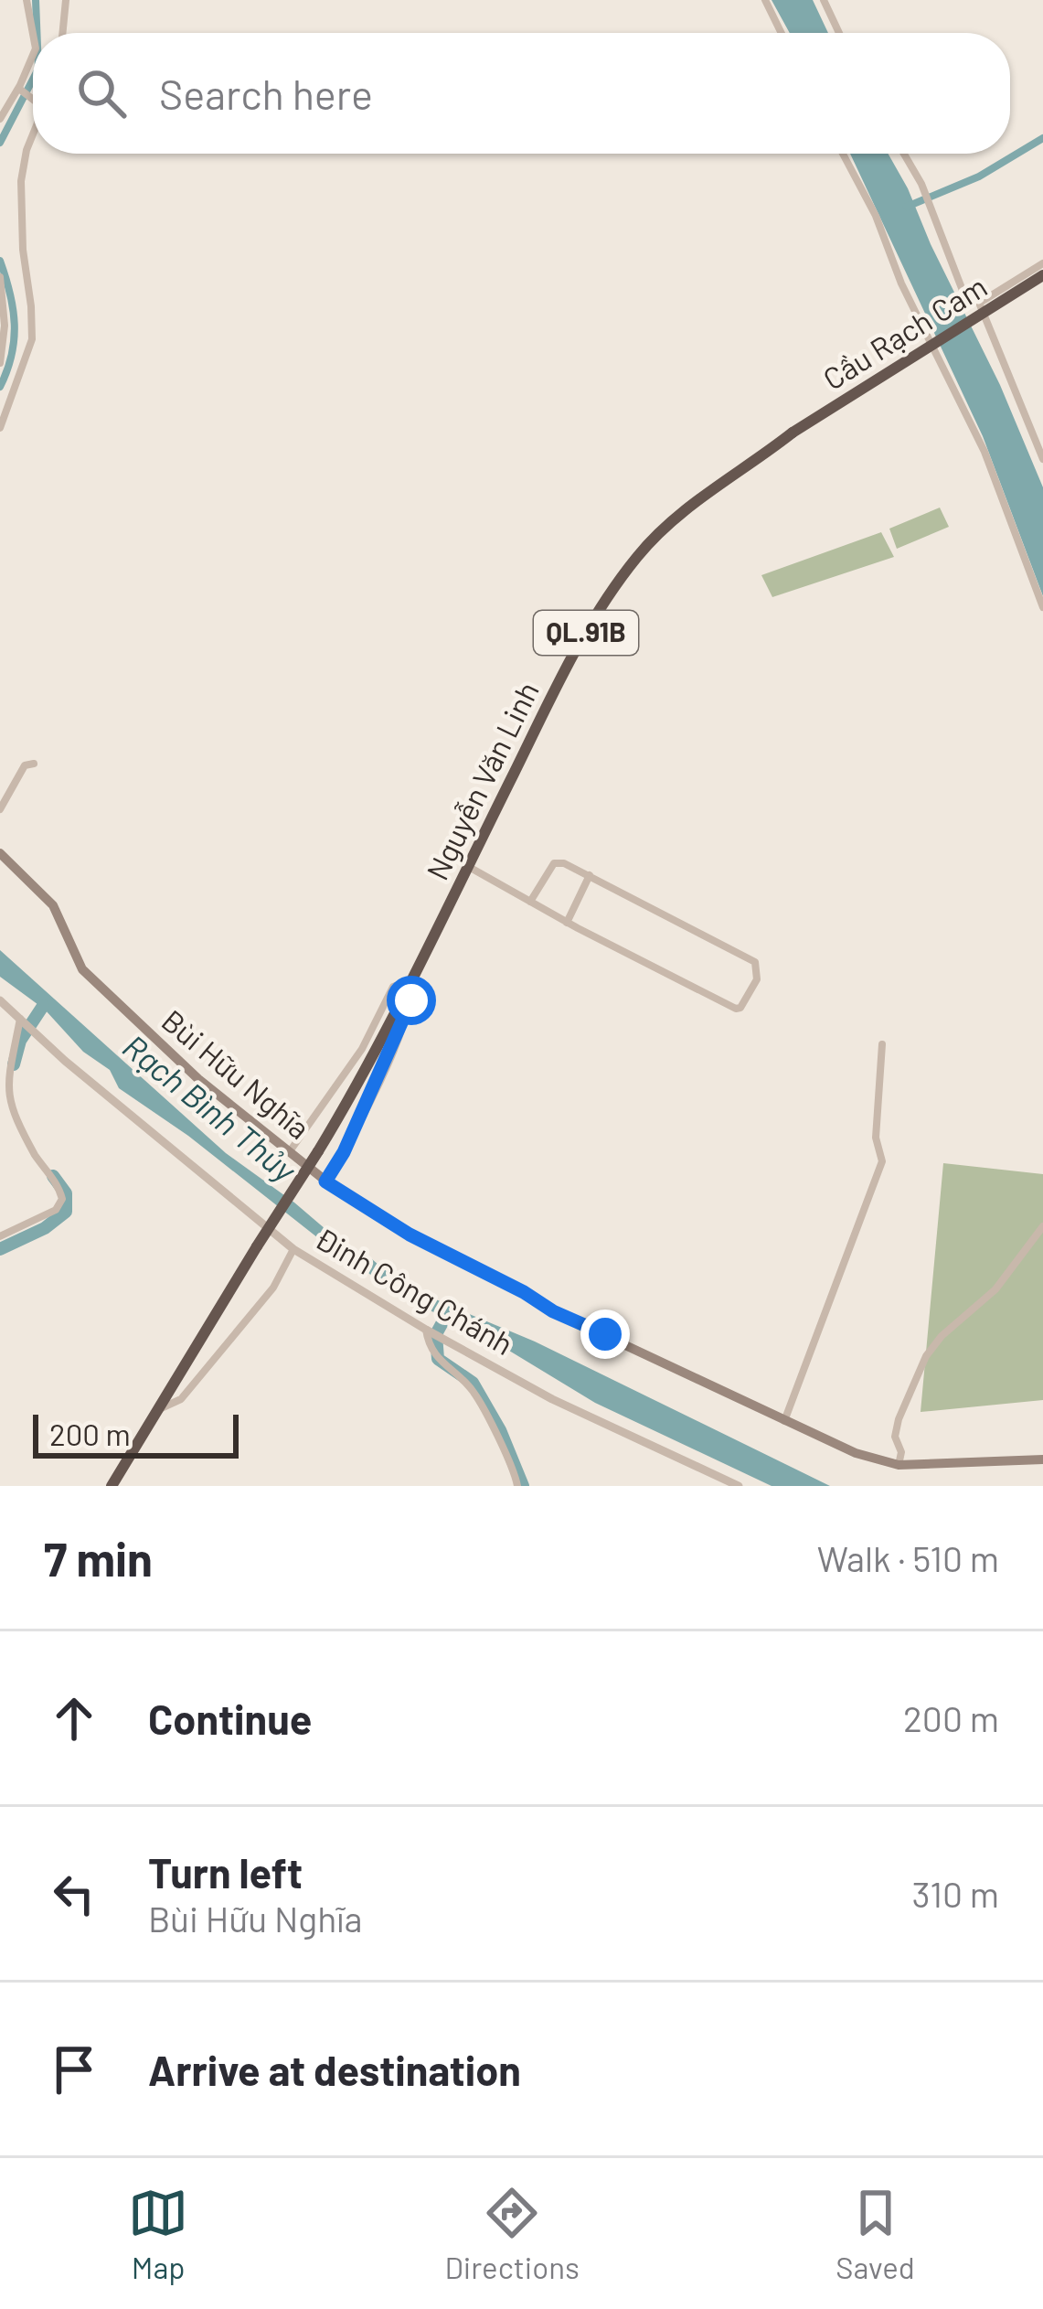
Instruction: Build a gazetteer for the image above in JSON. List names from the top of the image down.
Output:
{
  "streets": {
    "highway": ["Cầu Rạch Cam", "QL.91B", "Nguyễn Văn Linh"],
    "main road": ["Bùi Hữu Nghĩa"],
    "street": ["Đinh Công Chánh"]
  },
  "crossings": [
    ["Cầu Rạch Cam", "Nguyễn Văn Linh"],
    ["QL.91B", "Nguyễn Văn Linh"]
  ],
  "water": ["Rạch Bình Thủy"],
  "scale_bar": "200 m",
  "page": {
    "search": "Search here",
    "scale": "200 m",
    "heading": ["7 min", "Walk · 510 m"],
    "list": [
      ["Continue", "200 m"],
      ["Turn left", "Bùi Hữu Nghĩa", "310 m"],
      "Arrive at destination"
    ],
    "nav": ["Map", "Directions", "Saved"]
  }
}
